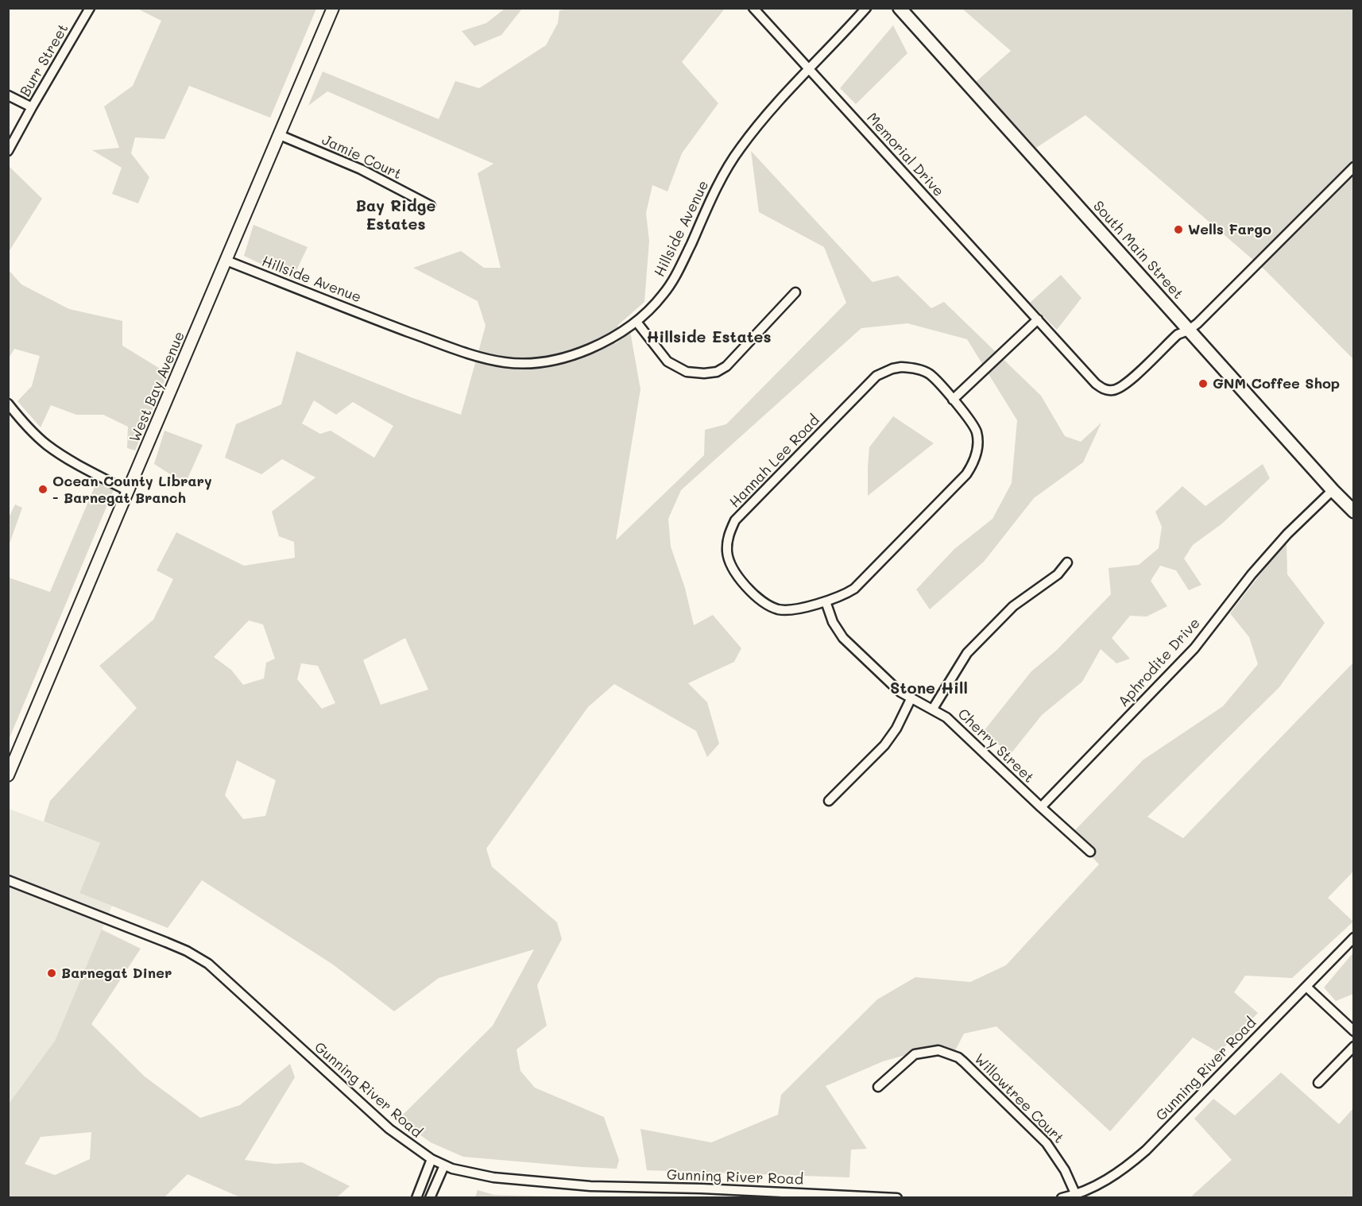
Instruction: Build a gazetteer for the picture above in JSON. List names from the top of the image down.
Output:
{
  "streets": {
    "highway": ["South Main Street"],
    "main road": ["West Bay Avenue"],
    "street": [
      "Burr Street",
      "Memorial Drive",
      "Jamie Court",
      "Hillside Avenue",
      "Hannah Lee Road",
      "Aphrodite Drive",
      "Cherry Street",
      "Gunning River Road",
      "Willowtree Court"
    ]
  },
  "crossings": [
    ["Memorial Drive", "Hillside Avenue"],
    ["Memorial Drive", "South Main Street"],
    ["Jamie Court", "West Bay Avenue"],
    ["Hillside Avenue", "West Bay Avenue"],
    ["South Main Street", "Aphrodite Drive"],
    ["Hannah Lee Road", "Cherry Street"],
    ["Aphrodite Drive", "Cherry Street"],
    ["Gunning River Road", "Willowtree Court"]
  ],
  "districts": ["Bay Ridge Estates", "Hillside Estates", "Stone Hill"],
  "places": [
    "Wells Fargo",
    "GNM Coffee Shop",
    "Ocean County Library - Barnegat Branch",
    "Barnegat Diner"
  ]
}
